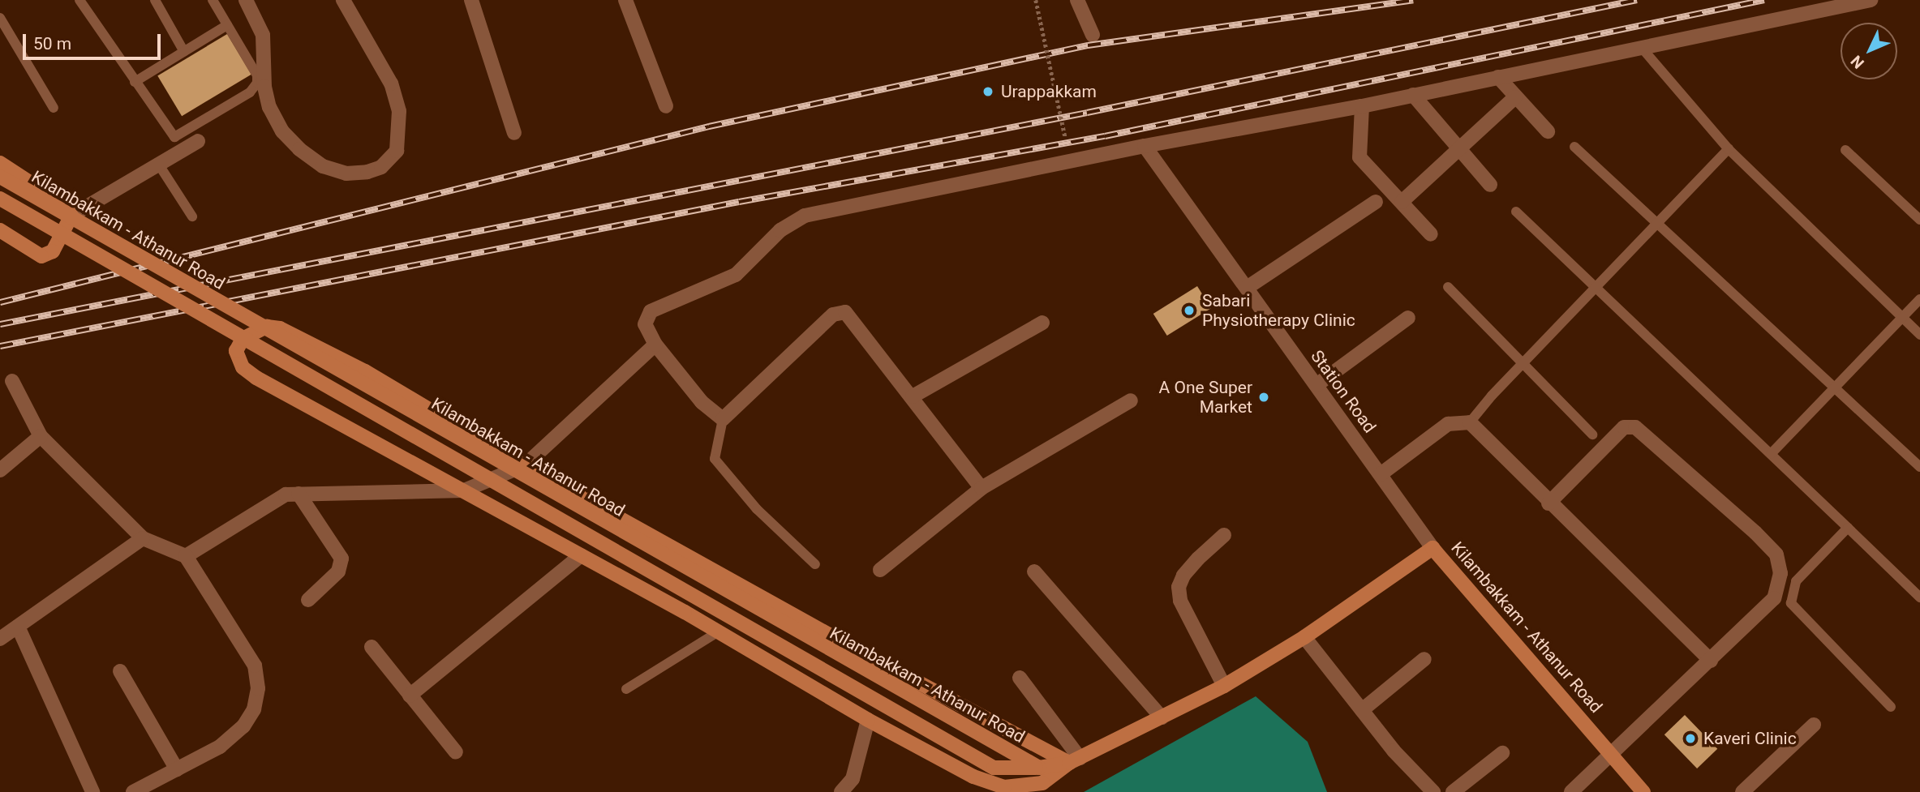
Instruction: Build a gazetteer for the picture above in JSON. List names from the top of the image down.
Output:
{
  "streets": {
    "street": ["Kilambakkam - Athanur Road", "Station Road"]
  },
  "crossings": [
    ["Kilambakkam - Athanur Road", "Station Road"]
  ],
  "places": [
    "Urappakkam",
    "Sabari Physiotherapy Clinic",
    "A One Super Market",
    "Kaveri Clinic"
  ],
  "scale_bar": "50 m",
  "north": "bottom left"
}
